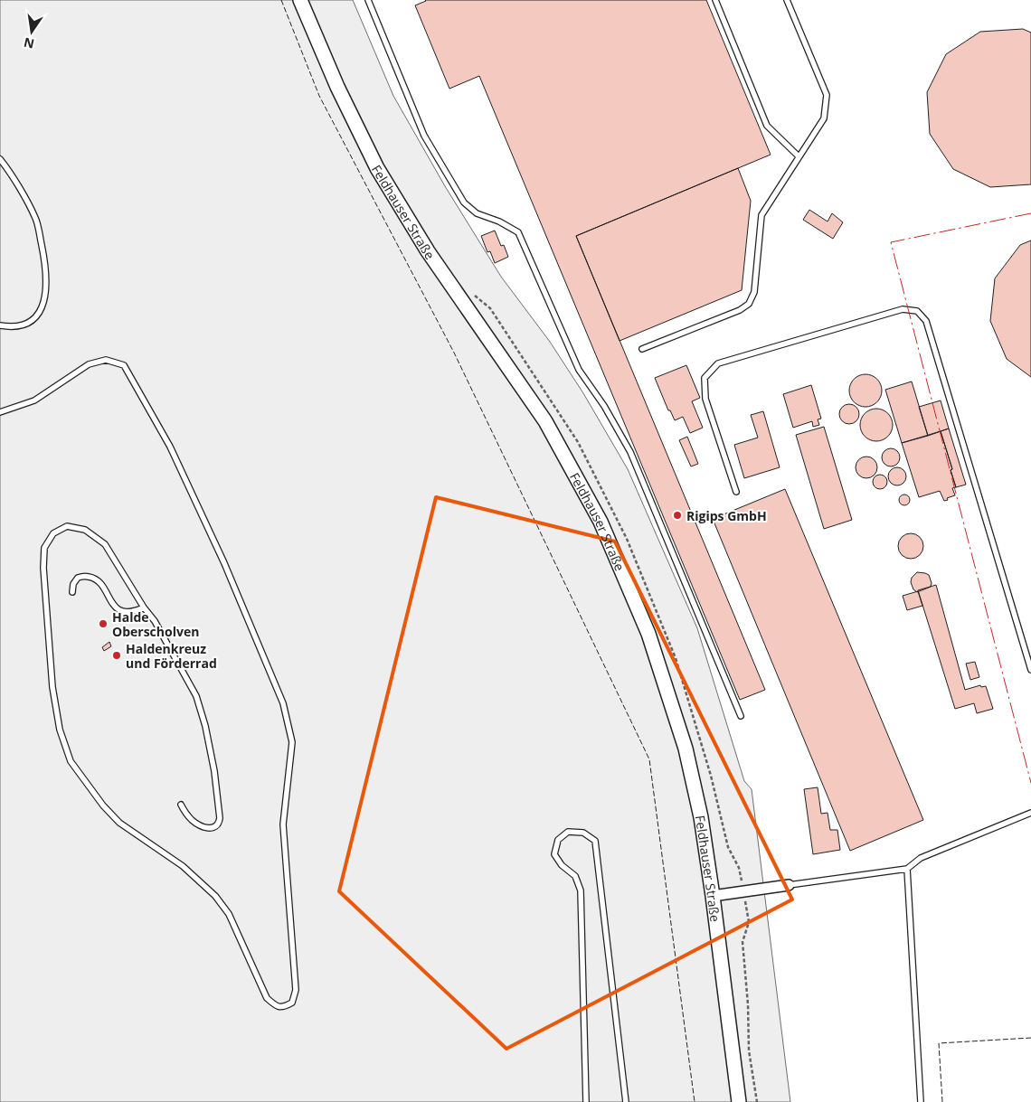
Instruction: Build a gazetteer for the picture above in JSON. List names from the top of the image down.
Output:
{
  "streets": {
    "street": ["Feldhauser Straße"]
  },
  "places": ["Rigips GmbH", "Halde Oberscholven", "Haldenkreuz und Förderrad"],
  "north": "bottom"
}
